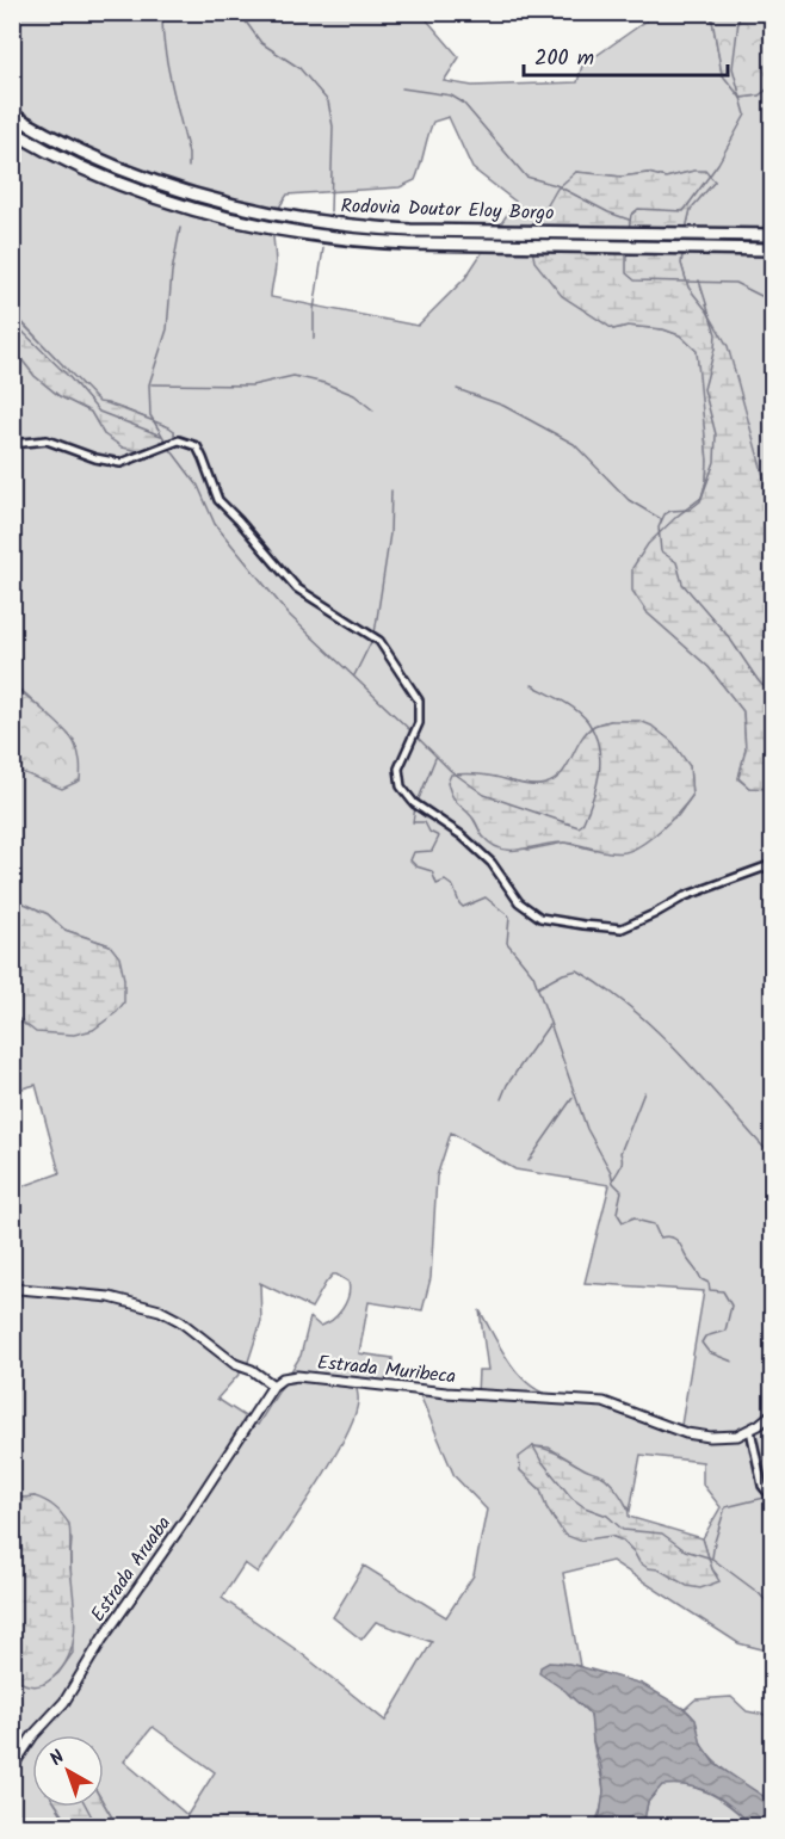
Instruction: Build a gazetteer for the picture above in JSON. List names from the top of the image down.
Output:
{
  "streets": {
    "highway": ["Rodovia Doutor Eloy Borgo"],
    "street": ["Estrada Muribeca", "Estrada Aruaba"]
  },
  "crossings": [
    ["Estrada Muribeca", "Estrada Aruaba"]
  ],
  "scale_bar": "200 m",
  "north": "top left"
}
